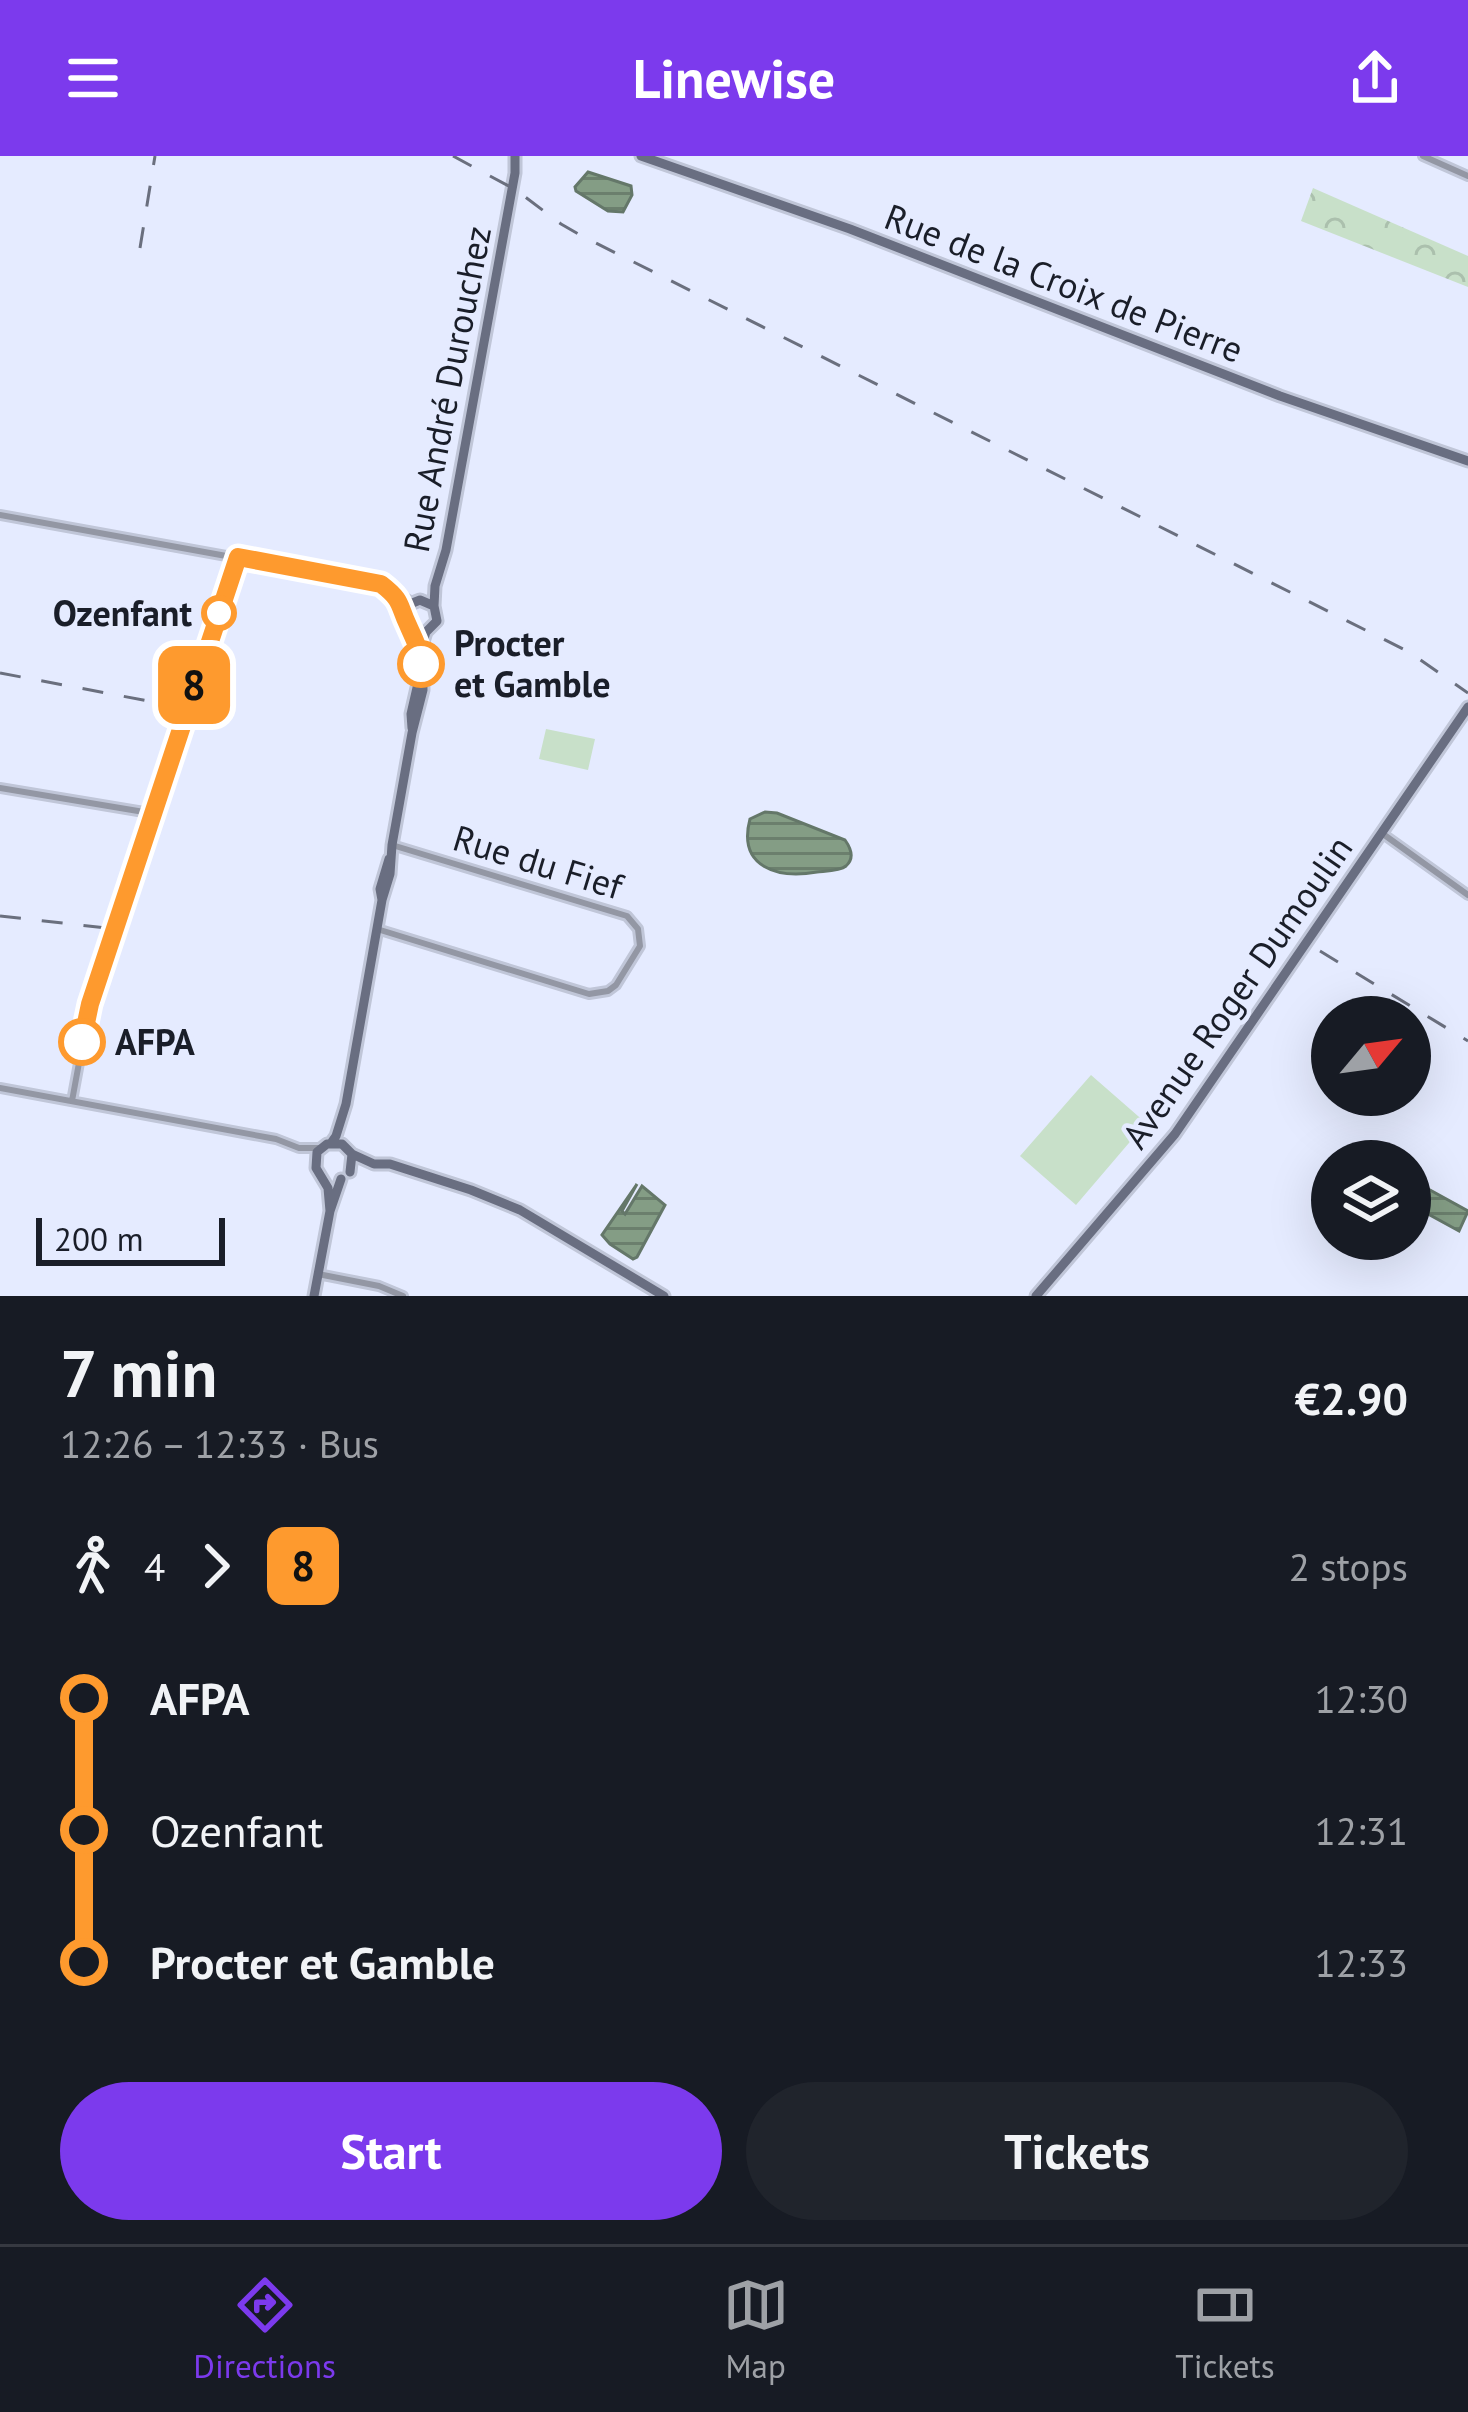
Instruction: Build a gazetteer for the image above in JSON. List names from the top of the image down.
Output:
{
  "streets": {
    "main road": ["Rue de la Croix de Pierre", "Rue André Durouchez", "Avenue Roger Dumoulin"],
    "street": ["Rue du Fief"]
  },
  "places": ["Ozenfant", "Procter et Gamble", "AFPA"],
  "lines": ["bus line 8"],
  "scale_bar": "200 m",
  "north": "top right",
  "page": {
    "header": "Linewise",
    "on_map": "8",
    "scale": "200 m",
    "heading": ["7 min", "12:26 – 12:33 · Bus", "€2.90"],
    "legs": ["4", "8", "2 stops"],
    "list": [
      {
        "name": "AFPA",
        "value": "12:30"
      },
      {
        "name": "Ozenfant",
        "value": "12:31"
      },
      {
        "name": "Procter et Gamble",
        "value": "12:33"
      }
    ],
    "buttons": ["Start", "Tickets"],
    "tabs": ["Directions", "Map", "Tickets"]
  }
}
